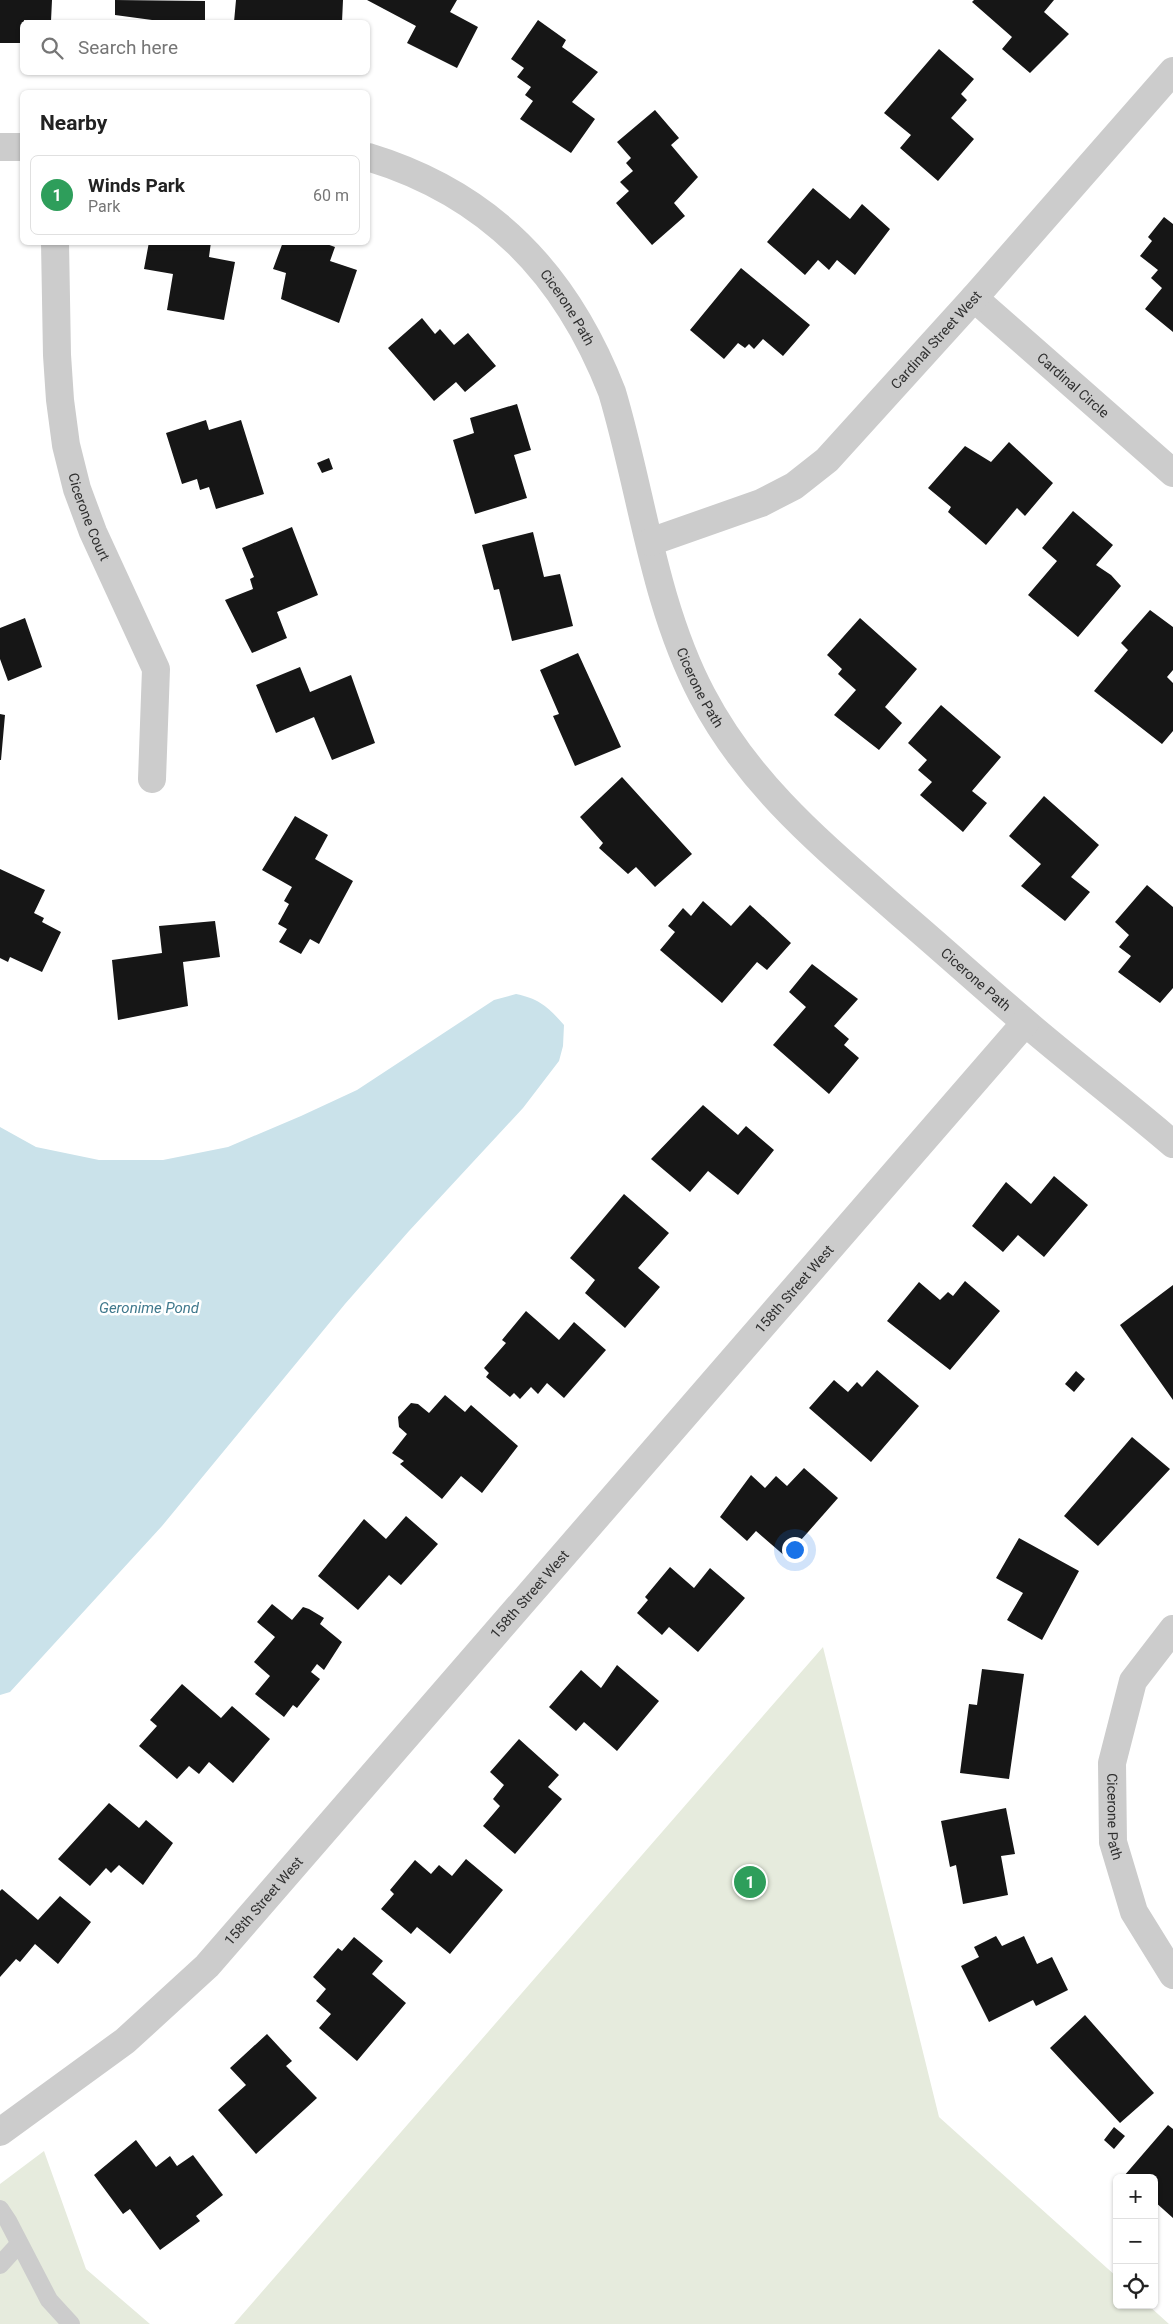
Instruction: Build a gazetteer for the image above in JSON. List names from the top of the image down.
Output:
{
  "streets": {
    "street": [
      "Cicerone Path",
      "Cardinal Street West",
      "Cardinal Circle",
      "Cicerone Court",
      "158th Street West"
    ]
  },
  "crossings": [
    ["Cicerone Path", "Cardinal Street West"],
    ["Cicerone Path", "158th Street West"],
    ["Cardinal Street West", "Cardinal Circle"]
  ],
  "water": ["Geronime Pond"],
  "page": {
    "search": "Search here",
    "heading": "Nearby",
    "list": [
      {
        "mark": "1",
        "name": "Winds Park",
        "note": "Park",
        "value": "60 m"
      }
    ],
    "pins": "1",
    "map_buttons": ["+", "−"]
  }
}
